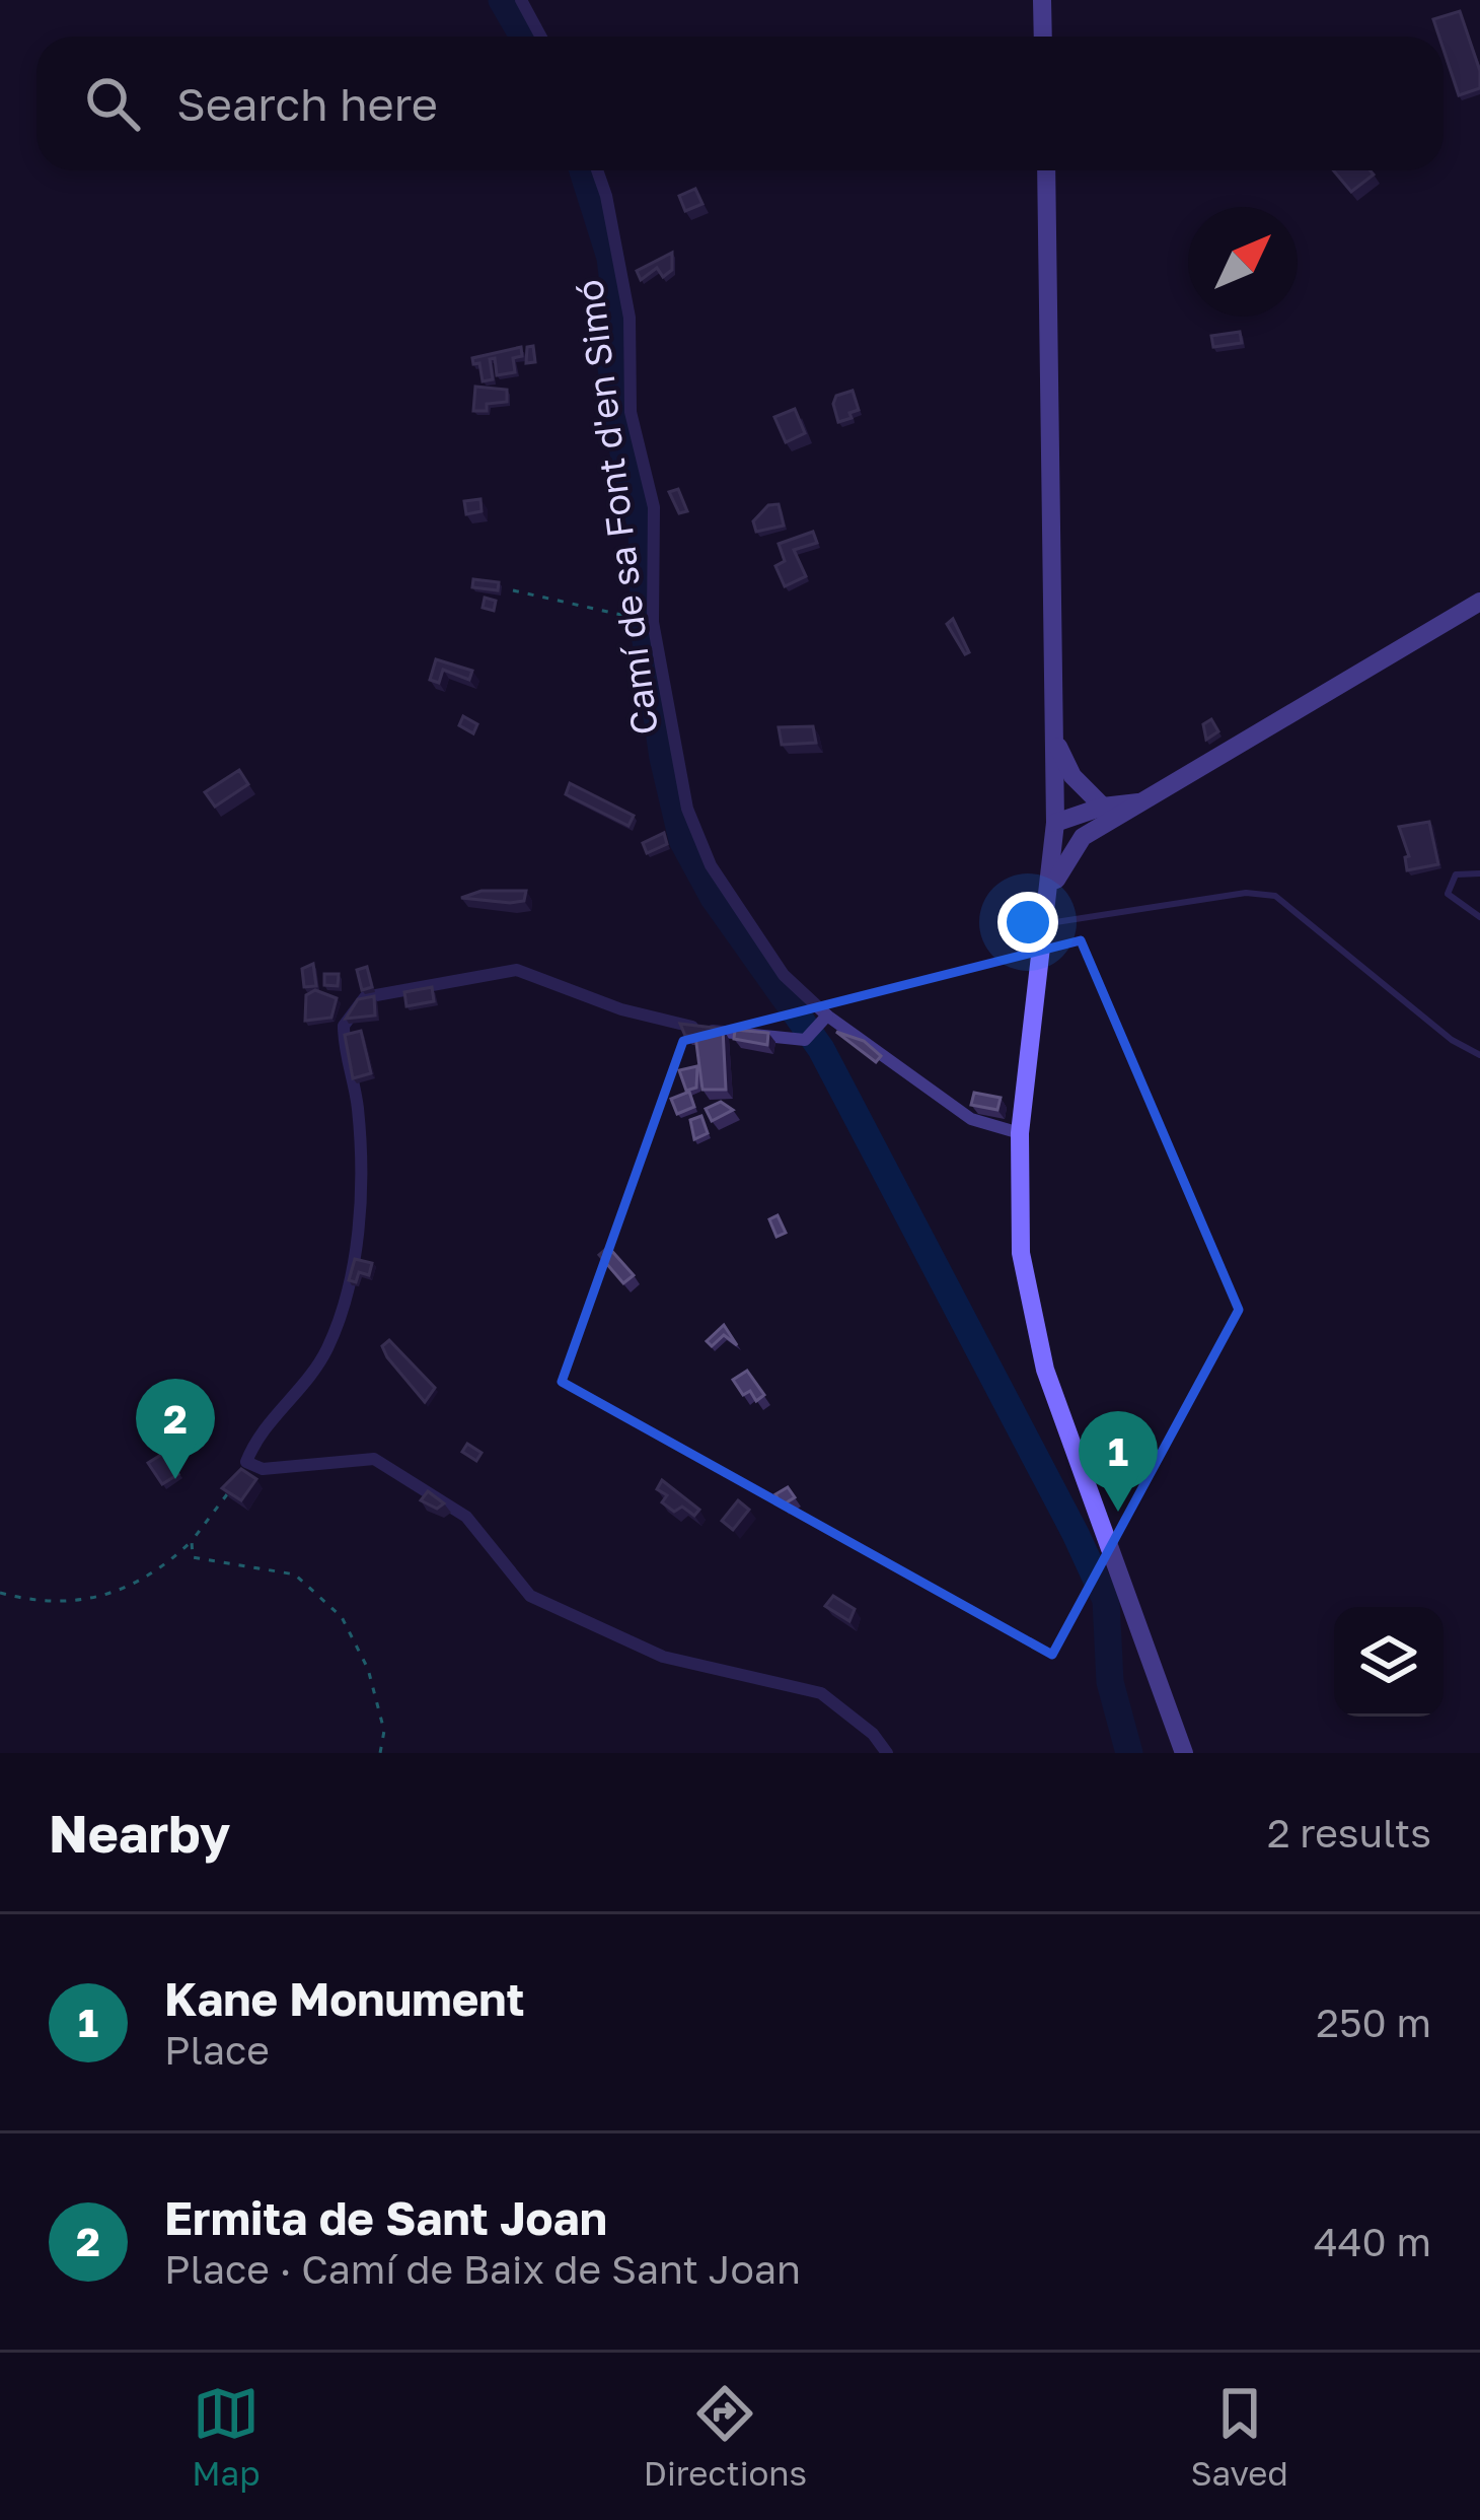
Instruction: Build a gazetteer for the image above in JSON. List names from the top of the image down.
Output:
{
  "streets": {
    "street": ["Camí de sa Font d'en Simó"]
  },
  "north": "top right",
  "page": {
    "search": "Search here",
    "pins": ["2", "1"],
    "heading": ["Nearby", "2 results"],
    "list": [
      {
        "mark": "1",
        "name": "Kane Monument",
        "note": "Place",
        "value": "250 m"
      },
      {
        "mark": "2",
        "name": "Ermita de Sant Joan",
        "note": "Place · Camí de Baix de Sant Joan",
        "value": "440 m"
      }
    ],
    "nav": ["Map", "Directions", "Saved"]
  }
}
